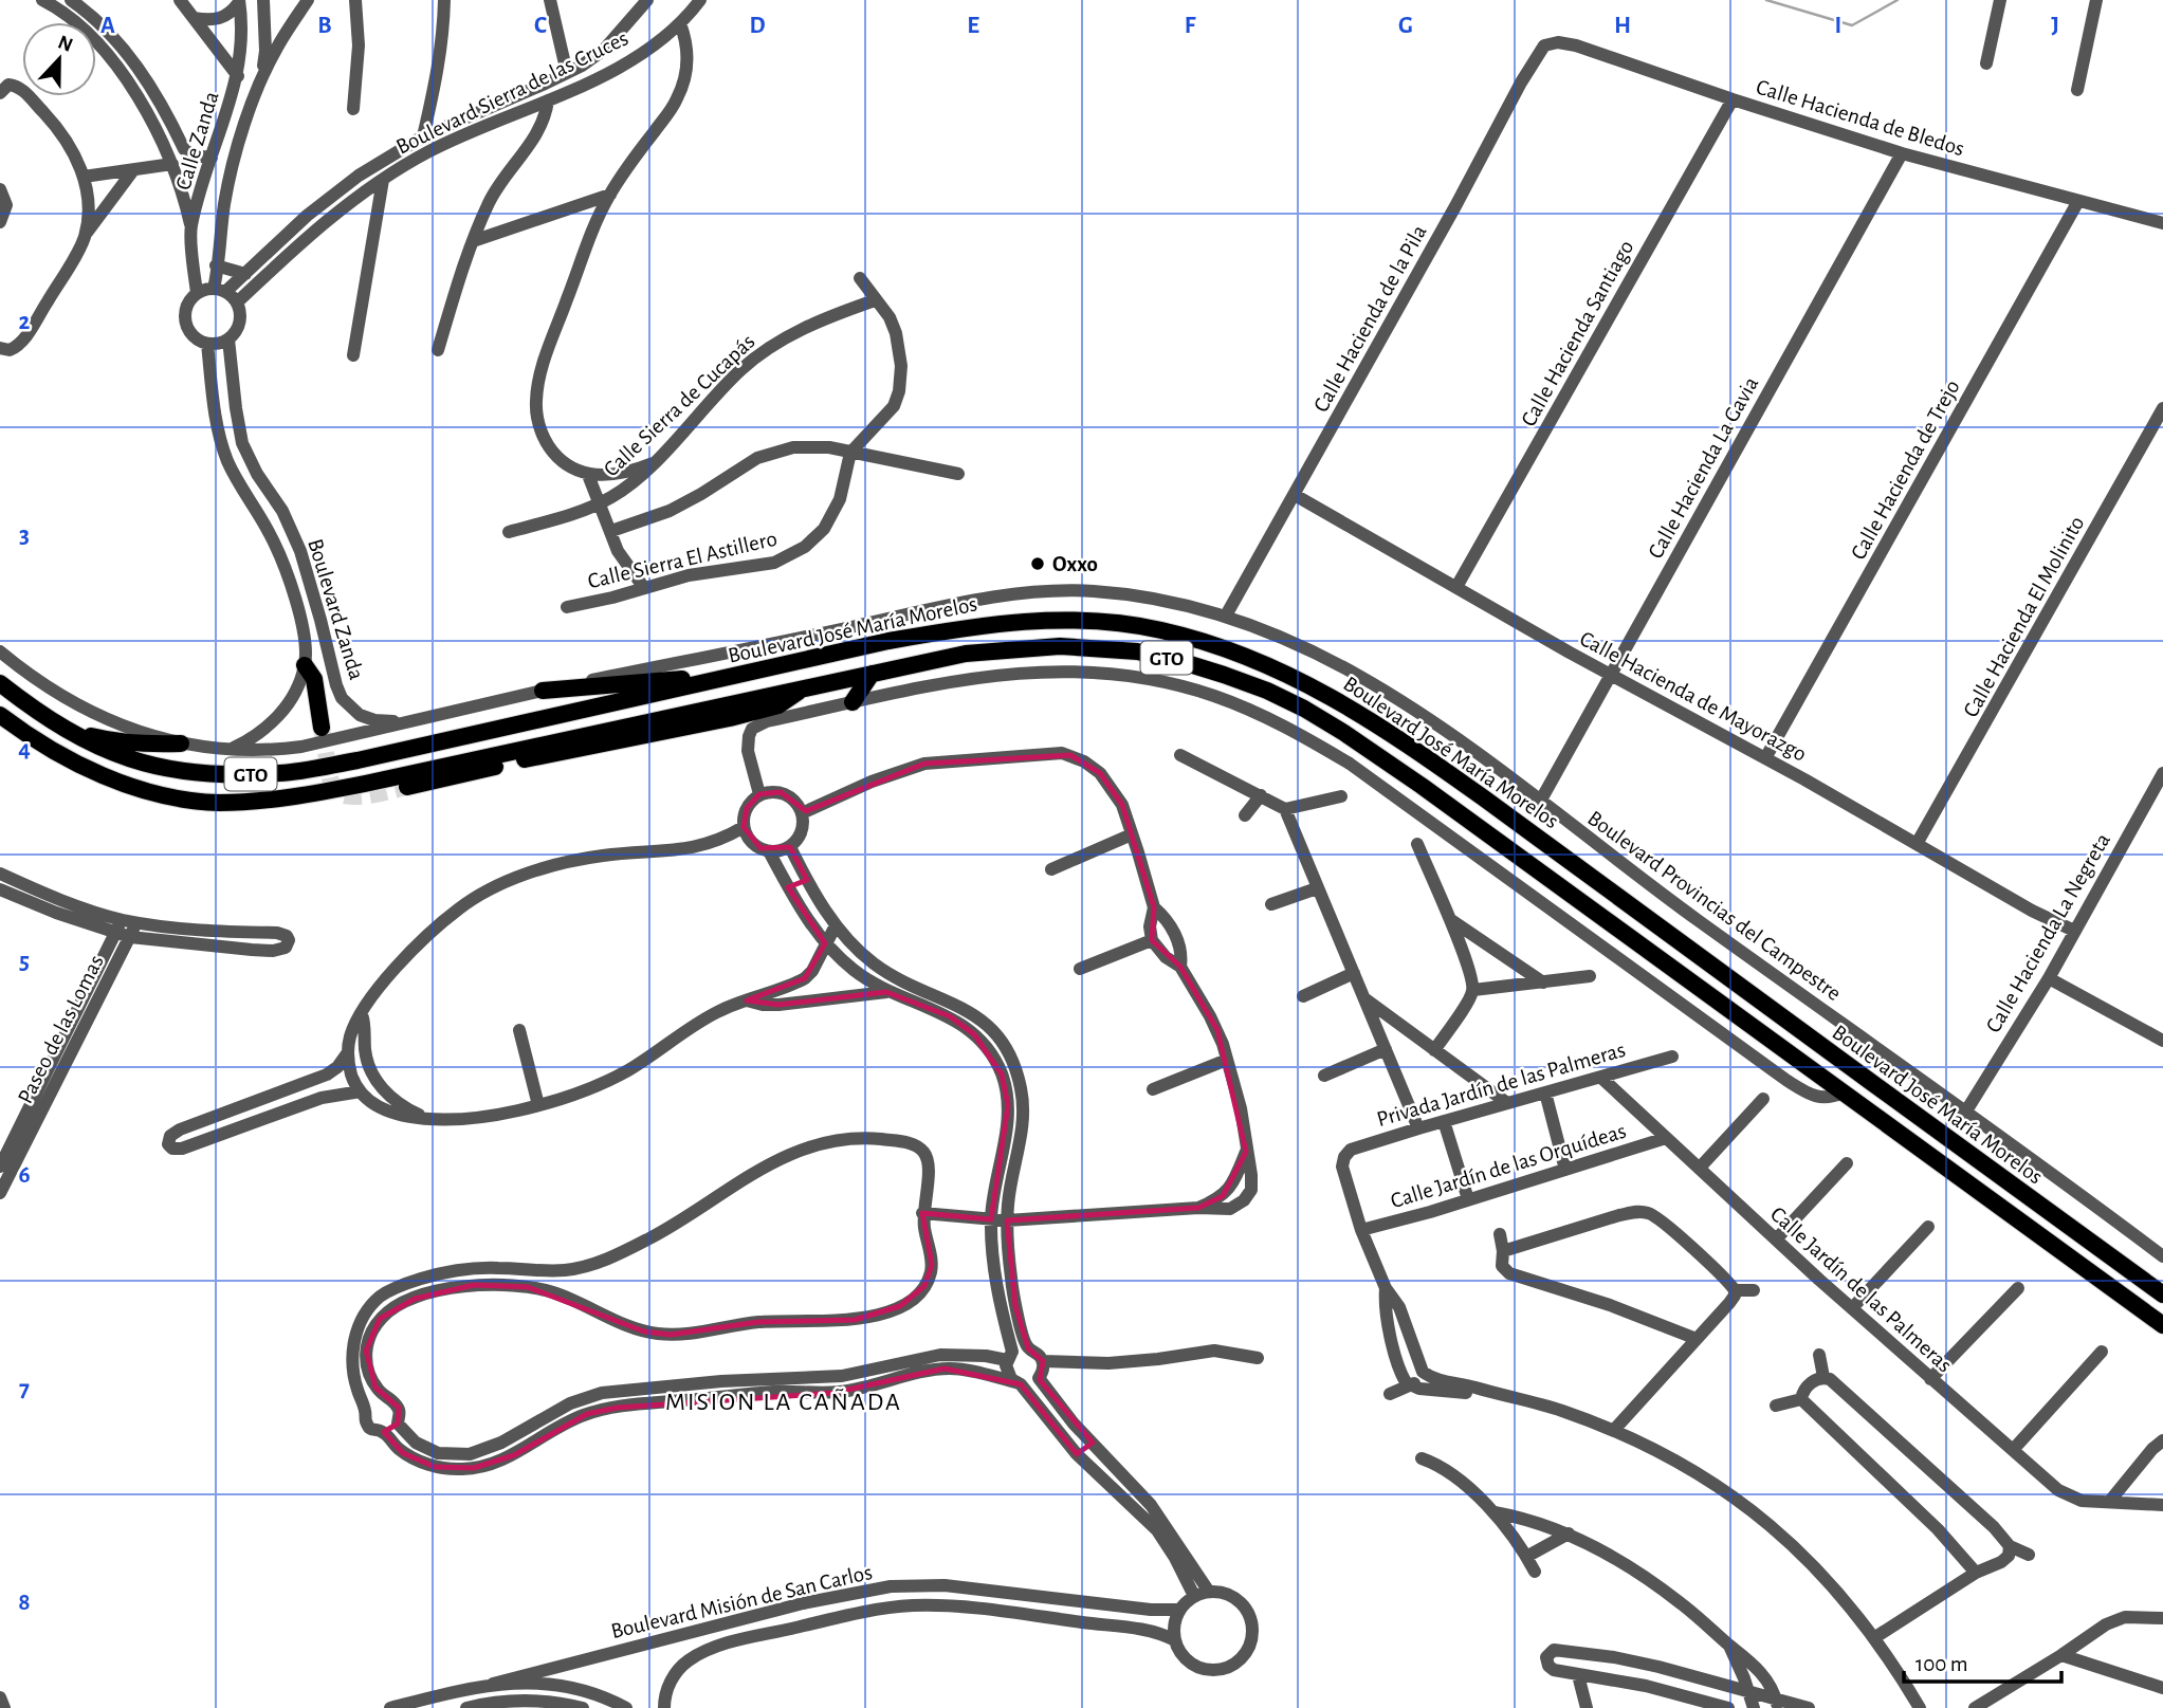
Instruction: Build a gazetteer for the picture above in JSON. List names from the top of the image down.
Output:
{
  "streets": {
    "main road": ["Boulevard José María Morelos", "GTO"],
    "street": [
      "Boulevard Sierra de las Cruces",
      "Calle Hacienda de Bledos",
      "Calle Zanda",
      "Calle Hacienda de la Pila",
      "Calle Hacienda Santiago",
      "Calle Sierra de Cucapás",
      "Calle Hacienda La Gavia",
      "Calle Hacienda de Trejo",
      "Calle Sierra El Astillero",
      "Boulevard Zanda",
      "Calle Hacienda El Molinito",
      "Calle Hacienda de Mayorazgo",
      "Boulevard Provincias del Campestre",
      "Calle Hacienda La Negreta",
      "Paseo de las Lomas",
      "Privada Jardín de las Palmeras",
      "Calle Jardín de las Orquídeas",
      "Calle Jardín de las Palmeras",
      "Boulevard Misión de San Carlos"
    ]
  },
  "crossings": [
    ["Boulevard Sierra de las Cruces", "Calle Zanda"],
    ["Boulevard Sierra de las Cruces", "Boulevard Zanda"],
    ["Calle Hacienda de Bledos", "Calle Hacienda de la Pila"],
    ["Calle Hacienda de Bledos", "Calle Hacienda Santiago"],
    ["Calle Hacienda de Bledos", "Calle Hacienda La Gavia"],
    ["Calle Hacienda de Bledos", "Calle Hacienda de Trejo"],
    ["Calle Zanda", "Boulevard Zanda"],
    ["Calle Hacienda de la Pila", "Calle Hacienda de Mayorazgo"],
    ["Calle Hacienda de la Pila", "Boulevard Provincias del Campestre"],
    ["Calle Hacienda Santiago", "Calle Hacienda de Mayorazgo"],
    ["Calle Hacienda La Gavia", "Calle Hacienda de Mayorazgo"],
    ["Calle Hacienda La Gavia", "Boulevard Provincias del Campestre"],
    ["Calle Hacienda de Trejo", "Calle Hacienda de Mayorazgo"],
    ["Boulevard Zanda", "Boulevard Provincias del Campestre"],
    ["Calle Hacienda El Molinito", "Calle Hacienda de Mayorazgo"],
    ["Calle Hacienda de Mayorazgo", "Calle Hacienda La Negreta"],
    ["Boulevard Provincias del Campestre", "Calle Hacienda La Negreta"],
    ["Privada Jardín de las Palmeras", "Calle Jardín de las Orquídeas"],
    ["Privada Jardín de las Palmeras", "Calle Jardín de las Palmeras"],
    ["Calle Jardín de las Orquídeas", "Calle Jardín de las Palmeras"]
  ],
  "districts": ["MISION LA CAÑADA"],
  "places": ["Oxxo"],
  "scale_bar": "100 m",
  "north": "top",
  "grid": {
    "columns": [
      "A",
      "B",
      "C",
      "D",
      "E",
      "F",
      "G",
      "H",
      "I",
      "J"
    ],
    "rows": [
      "2",
      "3",
      "4",
      "5",
      "6",
      "7",
      "8"
    ]
  }
}
